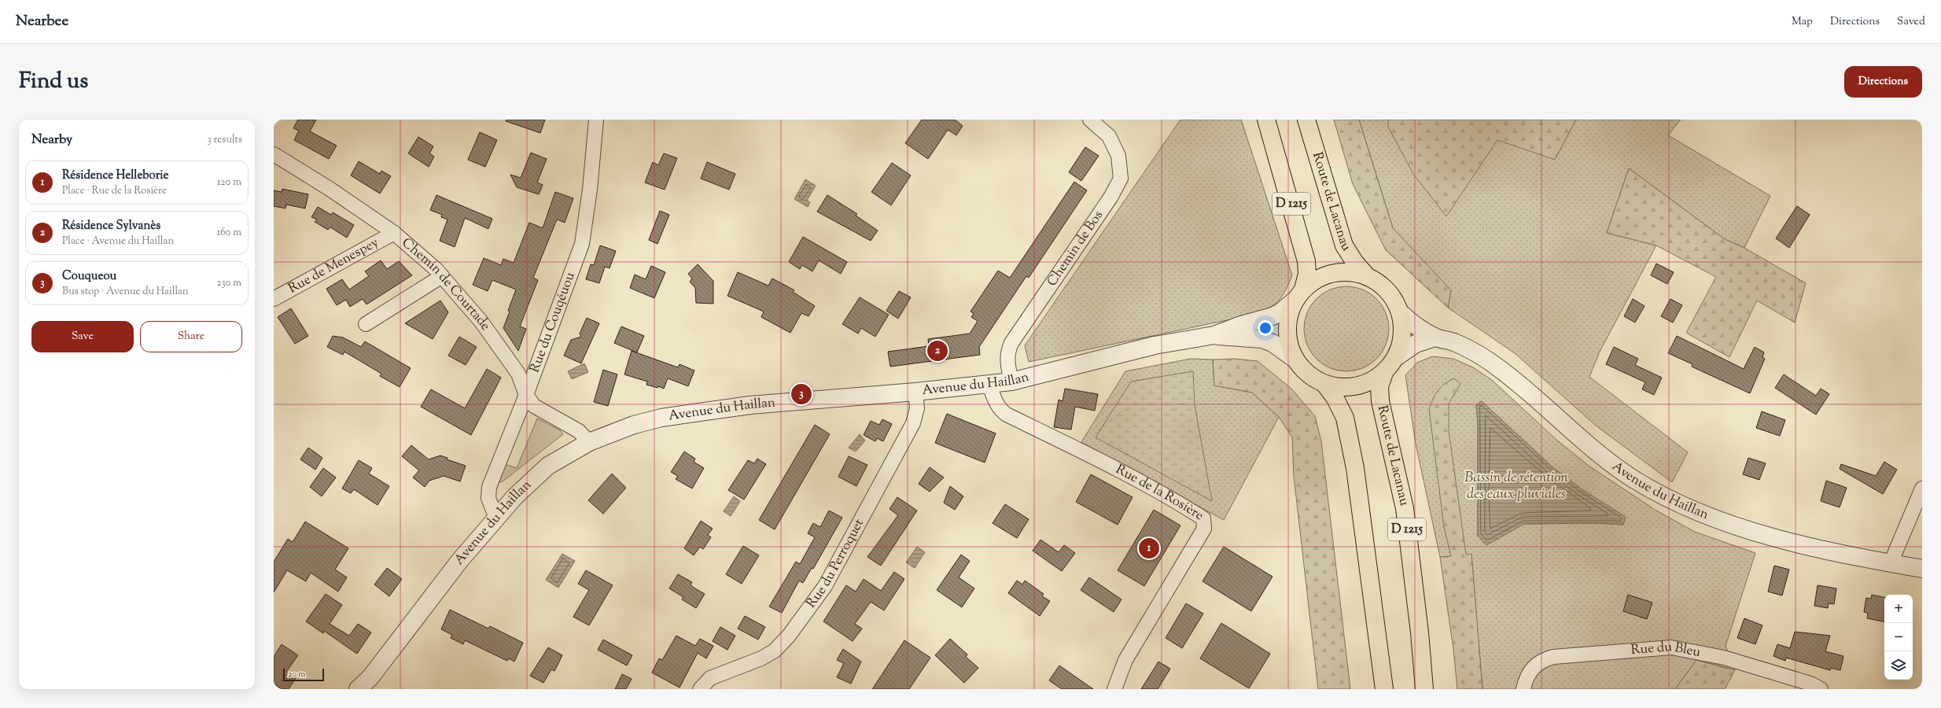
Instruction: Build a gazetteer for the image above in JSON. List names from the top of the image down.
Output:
{
  "streets": {
    "main road": ["Route de Lacanau", "D 1215"],
    "street": [
      "Chemin de Bos",
      "Rue de Menespey",
      "Chemin de Courtade",
      "Rue du Couqéuou",
      "Avenue du Haillan",
      "Rue de la Rosière",
      "Rue du Perroquet",
      "Rue du Bleu"
    ]
  },
  "crossings": [
    ["D 1215", "Avenue du Haillan"],
    ["Chemin de Bos", "Avenue du Haillan"],
    ["Rue de Menespey", "Chemin de Courtade"],
    ["Chemin de Courtade", "Rue du Couqéuou"],
    ["Chemin de Courtade", "Avenue du Haillan"],
    ["Rue du Couqéuou", "Avenue du Haillan"],
    ["Avenue du Haillan", "Rue de la Rosière"],
    ["Avenue du Haillan", "Rue du Perroquet"]
  ],
  "water": ["Bassin de rétention des eaux pluviales"],
  "scale_bar": "20 m",
  "page": {
    "header": "Nearbee",
    "nav": ["Map", "Directions", "Saved"],
    "title": "Find us",
    "buttons": [
      "Directions",
      ["Save", "Share"]
    ],
    "heading": ["Nearby", "3 results"],
    "list": [
      {
        "mark": "1",
        "name": "Résidence Helleborie",
        "note": "Place · Rue de la Rosière",
        "value": "120 m"
      },
      {
        "mark": "2",
        "name": "Résidence Sylvanès",
        "note": "Place · Avenue du Haillan",
        "value": "160 m"
      },
      {
        "mark": "3",
        "name": "Couqueou",
        "note": "Bus stop · Avenue du Haillan",
        "value": "230 m"
      }
    ],
    "pins": ["2", "3", "1"],
    "map_buttons": ["+", "−"],
    "scale": "20 m"
  }
}
